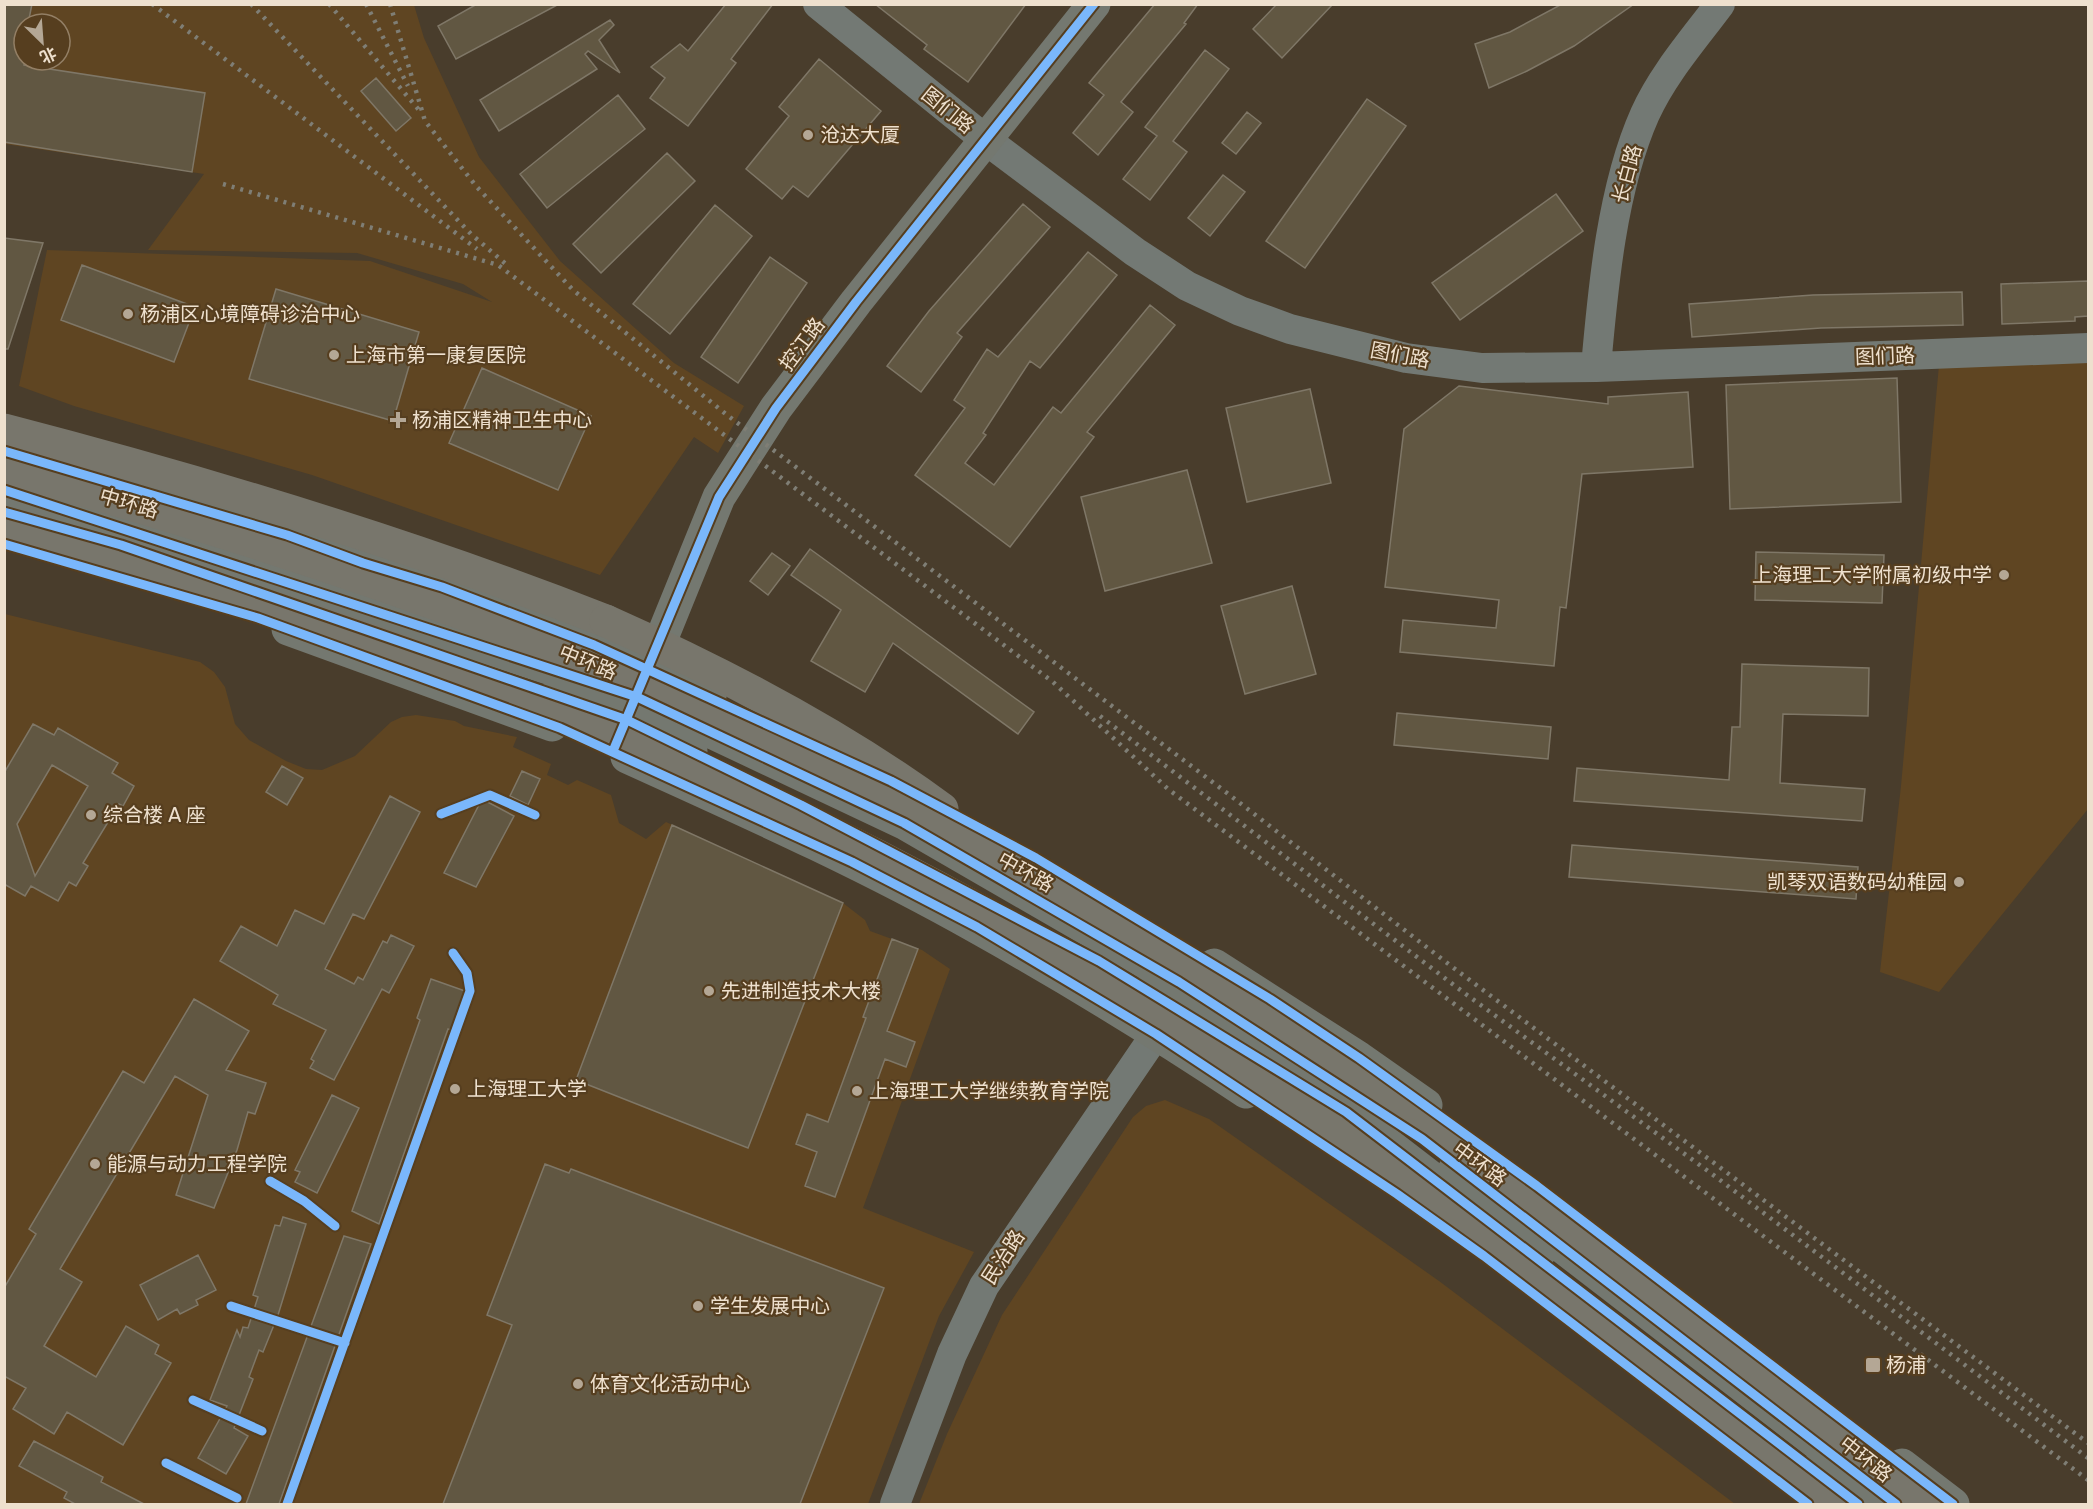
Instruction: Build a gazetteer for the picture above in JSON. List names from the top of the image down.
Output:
{
  "streets": {
    "highway": ["中环路"],
    "main road": ["控江路"],
    "street": ["图们路", "长白路", "民治路"]
  },
  "crossings": [
    ["图们路", "长白路"],
    ["图们路", "控江路"]
  ],
  "places": {
    "other": [
      "沧达大厦",
      "杨浦区心境障碍诊治中心",
      "上海市第一康复医院",
      "上海理工大学附属初级中学",
      "综合楼 A 座",
      "凯琴双语数码幼稚园",
      "先进制造技术大楼",
      "上海理工大学",
      "上海理工大学继续教育学院",
      "能源与动力工程学院",
      "学生发展中心",
      "体育文化活动中心"
    ],
    "health": ["杨浦区精神卫生中心"],
    "transit": ["杨浦"]
  },
  "north": "bottom right"
}
